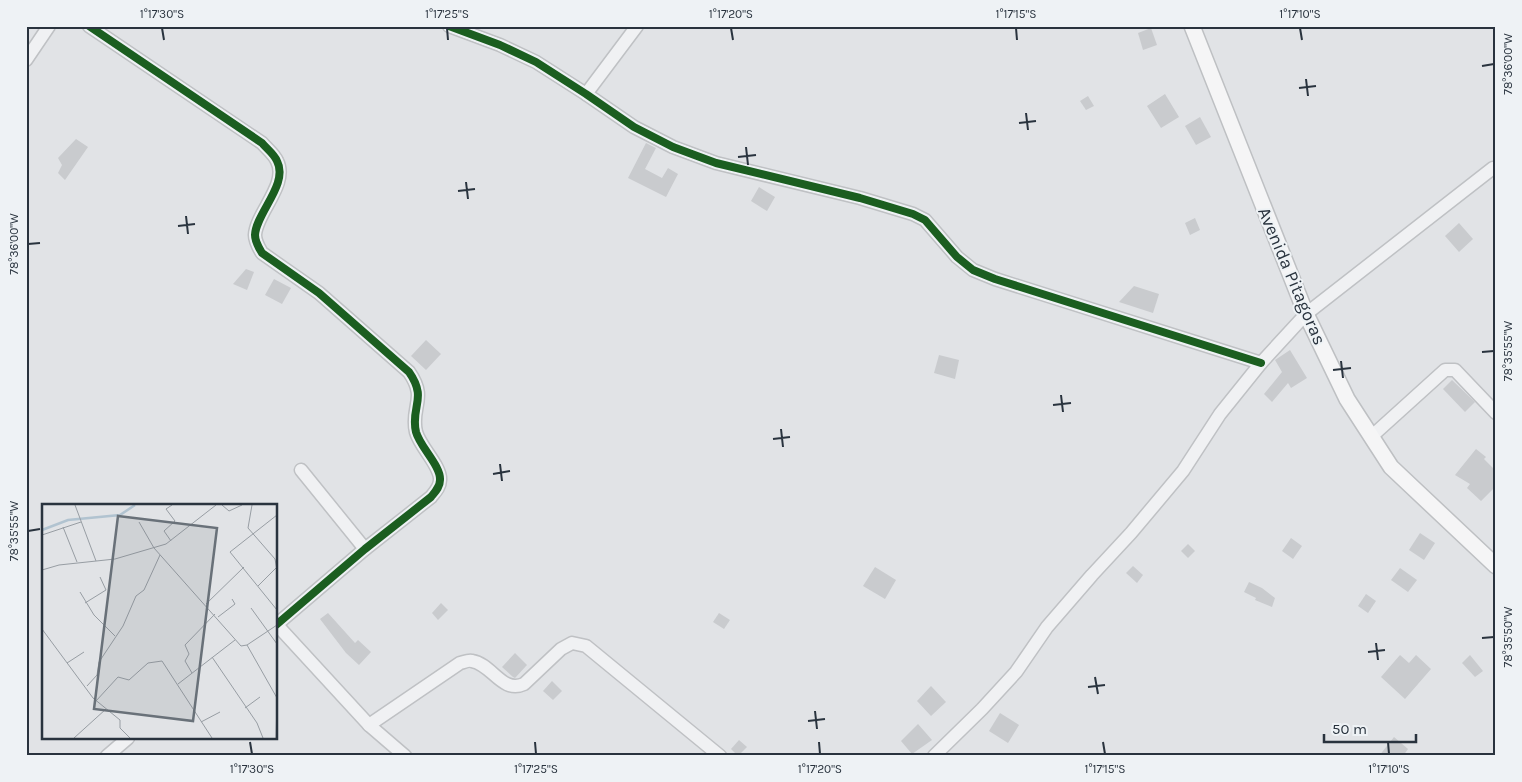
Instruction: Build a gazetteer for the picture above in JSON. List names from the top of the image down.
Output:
{
  "streets": {
    "main road": ["Avenida Pitagoras"]
  },
  "scale_bar": "50 m",
  "coordinates": [
    "1°17'30\"S",
    "1°17'25\"S",
    "1°17'20\"S",
    "1°17'15\"S",
    "1°17'10\"S",
    "78°36'00\"W",
    "78°35'55\"W",
    "78°35'50\"W"
  ]
}
